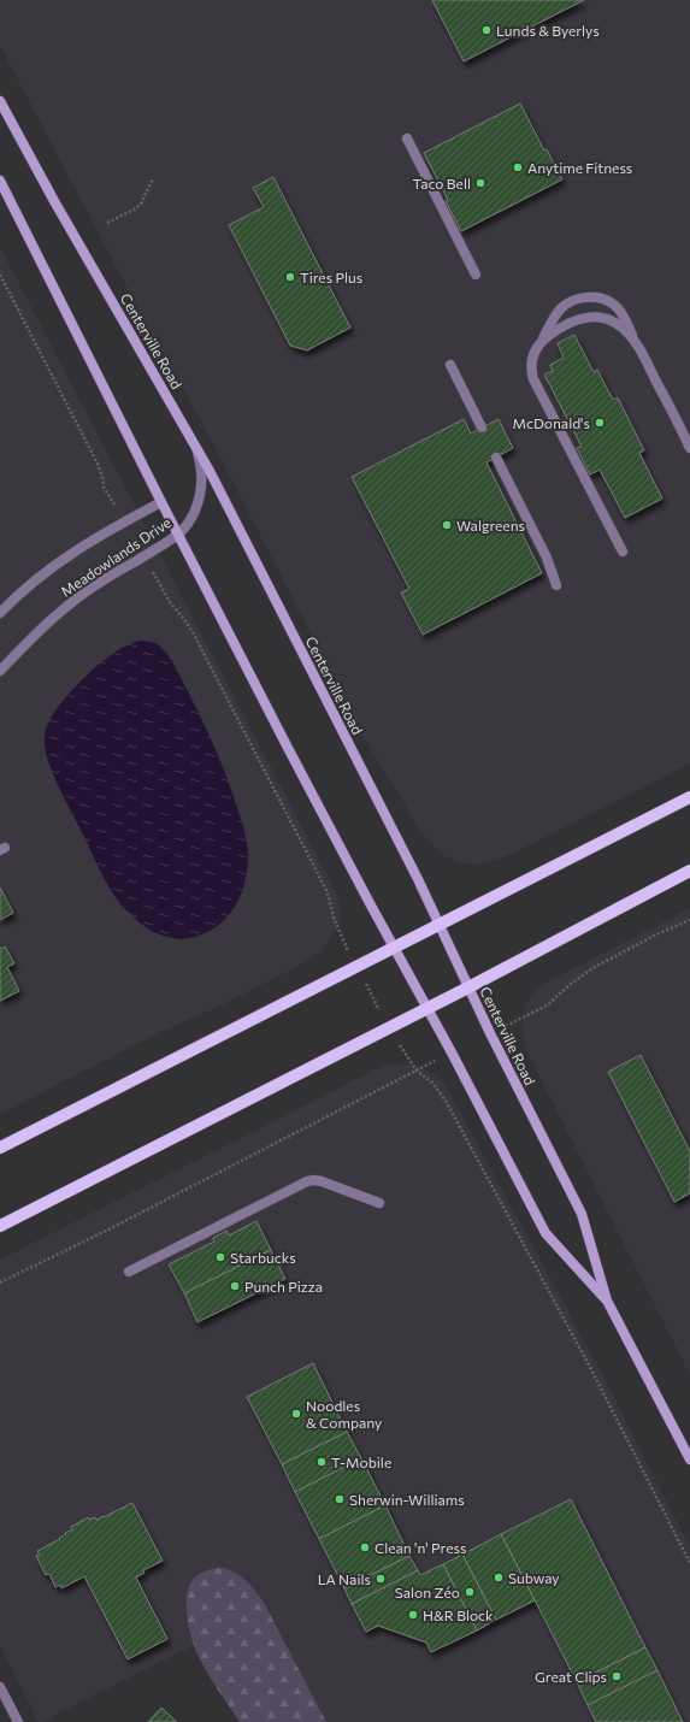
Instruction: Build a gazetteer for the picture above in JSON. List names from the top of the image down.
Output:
{
  "streets": {
    "main road": ["Centerville Road"],
    "street": ["Meadowlands Drive"]
  },
  "crossings": [
    ["Centerville Road", "Meadowlands Drive"]
  ],
  "places": [
    "Lunds & Byerlys",
    "Anytime Fitness",
    "Taco Bell",
    "Tires Plus",
    "McDonald's",
    "Walgreens",
    "Starbucks",
    "Punch Pizza",
    "Noodles & Company",
    "T-Mobile",
    "Sherwin-Williams",
    "Clean 'n' Press",
    "Subway",
    "LA Nails",
    "Salon Zéo",
    "H&R Block",
    "Great Clips"
  ]
}
